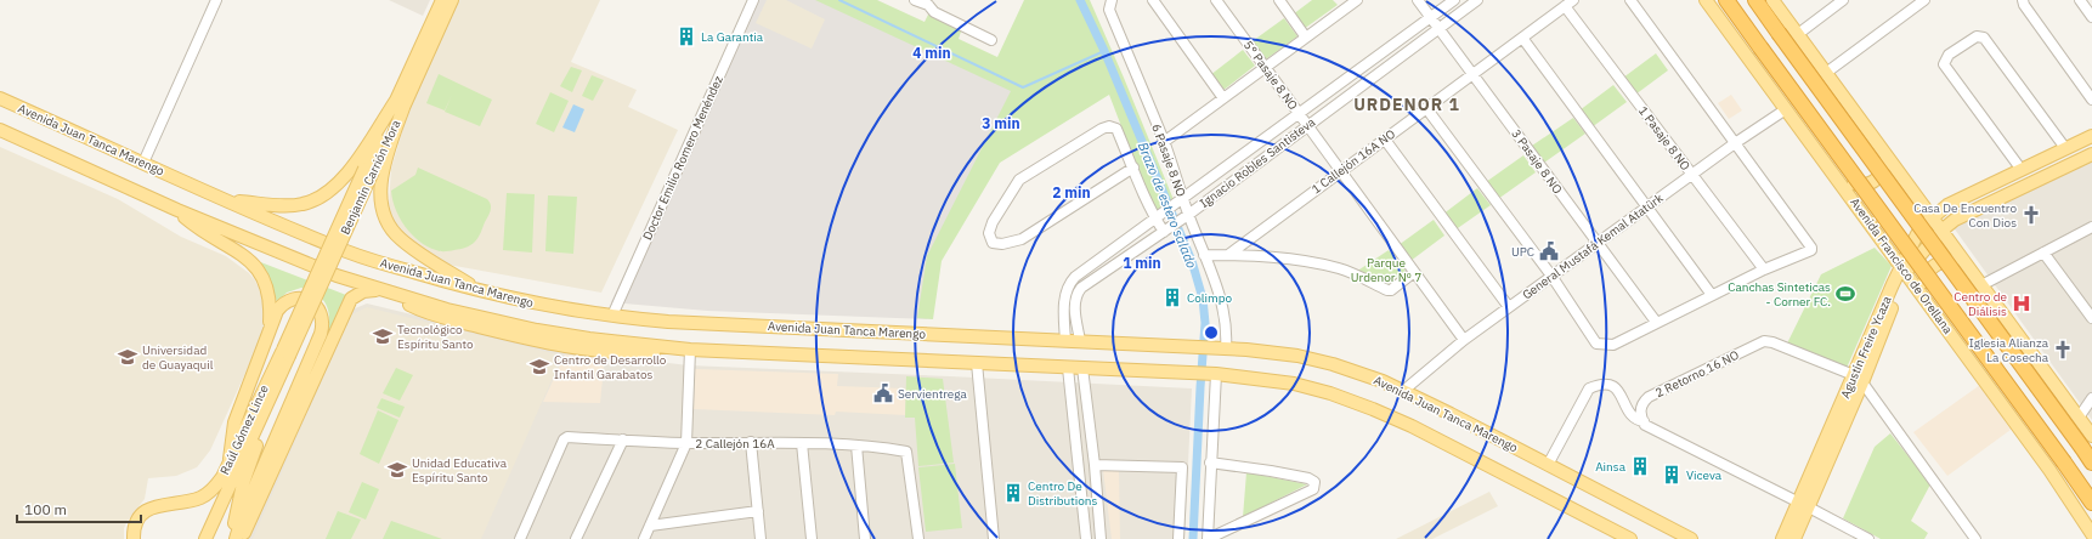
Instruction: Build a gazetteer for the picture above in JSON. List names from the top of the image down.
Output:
{
  "streets": {
    "highway": ["Avenida Francisco de Orellana"],
    "main road": [
      "Avenida Juan Tanca Marengo",
      "Benjamín Carrión Mora",
      "Agustín Freire Ycaza",
      "Raúl Gómez Lince"
    ],
    "street": [
      "5° Pasaje 8 NO",
      "1 Pasaje 8 NO",
      "Doctor Emilio Romero Menéndez",
      "6 Pasaje 8 NO",
      "1 Callejón 16A NO",
      "3 Pasaje 8 NO",
      "Ignacio Robles Santisteva",
      "General Mustafá Kemal Atatürk",
      "2 Retorno 16 NO",
      "2 Callejón 16A"
    ]
  },
  "crossings": [
    ["5° Pasaje 8 NO", "1 Callejón 16A NO"],
    ["5° Pasaje 8 NO", "Ignacio Robles Santisteva"],
    ["5° Pasaje 8 NO", "General Mustafá Kemal Atatürk"],
    ["1 Pasaje 8 NO", "1 Callejón 16A NO"],
    ["1 Pasaje 8 NO", "General Mustafá Kemal Atatürk"],
    ["Avenida Juan Tanca Marengo", "Doctor Emilio Romero Menéndez"],
    ["Avenida Juan Tanca Marengo", "6 Pasaje 8 NO"],
    ["Avenida Juan Tanca Marengo", "Ignacio Robles Santisteva"],
    ["Avenida Juan Tanca Marengo", "General Mustafá Kemal Atatürk"],
    ["6 Pasaje 8 NO", "Ignacio Robles Santisteva"],
    ["1 Callejón 16A NO", "3 Pasaje 8 NO"],
    ["3 Pasaje 8 NO", "Ignacio Robles Santisteva"],
    ["3 Pasaje 8 NO", "General Mustafá Kemal Atatürk"],
    ["Benjamín Carrión Mora", "Raúl Gómez Lince"],
    ["General Mustafá Kemal Atatürk", "Avenida Francisco de Orellana"],
    ["Avenida Francisco de Orellana", "Agustín Freire Ycaza"],
    ["Agustín Freire Ycaza", "2 Retorno 16 NO"]
  ],
  "districts": ["URDENOR 1"],
  "water": ["Brazo de estero salado"],
  "parks": ["Parque Urdenor Nº 7"],
  "places": {
    "building": [
      "La Garantia",
      "Colimpo",
      "Ainsa",
      "Viceva",
      "Centro De Distributions"
    ],
    "church": ["Casa De Encuentro Con Dios", "Iglesia Alianza La Cosecha"],
    "public building": ["UPC", "Servientrega"],
    "sports": ["Canchas Sinteticas - Corner FC."],
    "hospital": ["Centro de Diálisis"],
    "school or university": [
      "Tecnológico Espíritu Santo",
      "Universidad de Guayaquil",
      "Centro de Desarrollo Infantil Garabatos",
      "Unidad Educativa Espíritu Santo"
    ]
  },
  "scale_bar": "100 m",
  "rings": [
    "4 min",
    "3 min",
    "2 min",
    "1 min"
  ]
}
